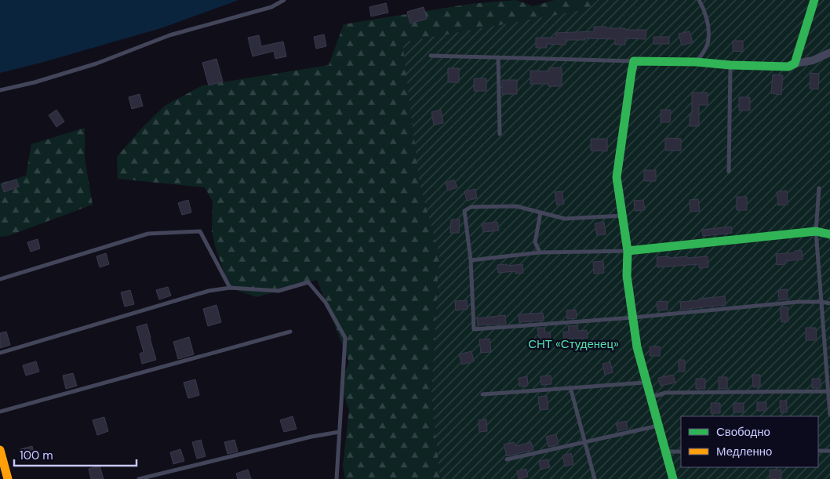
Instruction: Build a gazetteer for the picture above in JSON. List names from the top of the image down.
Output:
{
  "parks": ["СНТ «Студенец»"],
  "legend": ["Свободно", "Медленно"],
  "scale_bar": "100 m"
}
